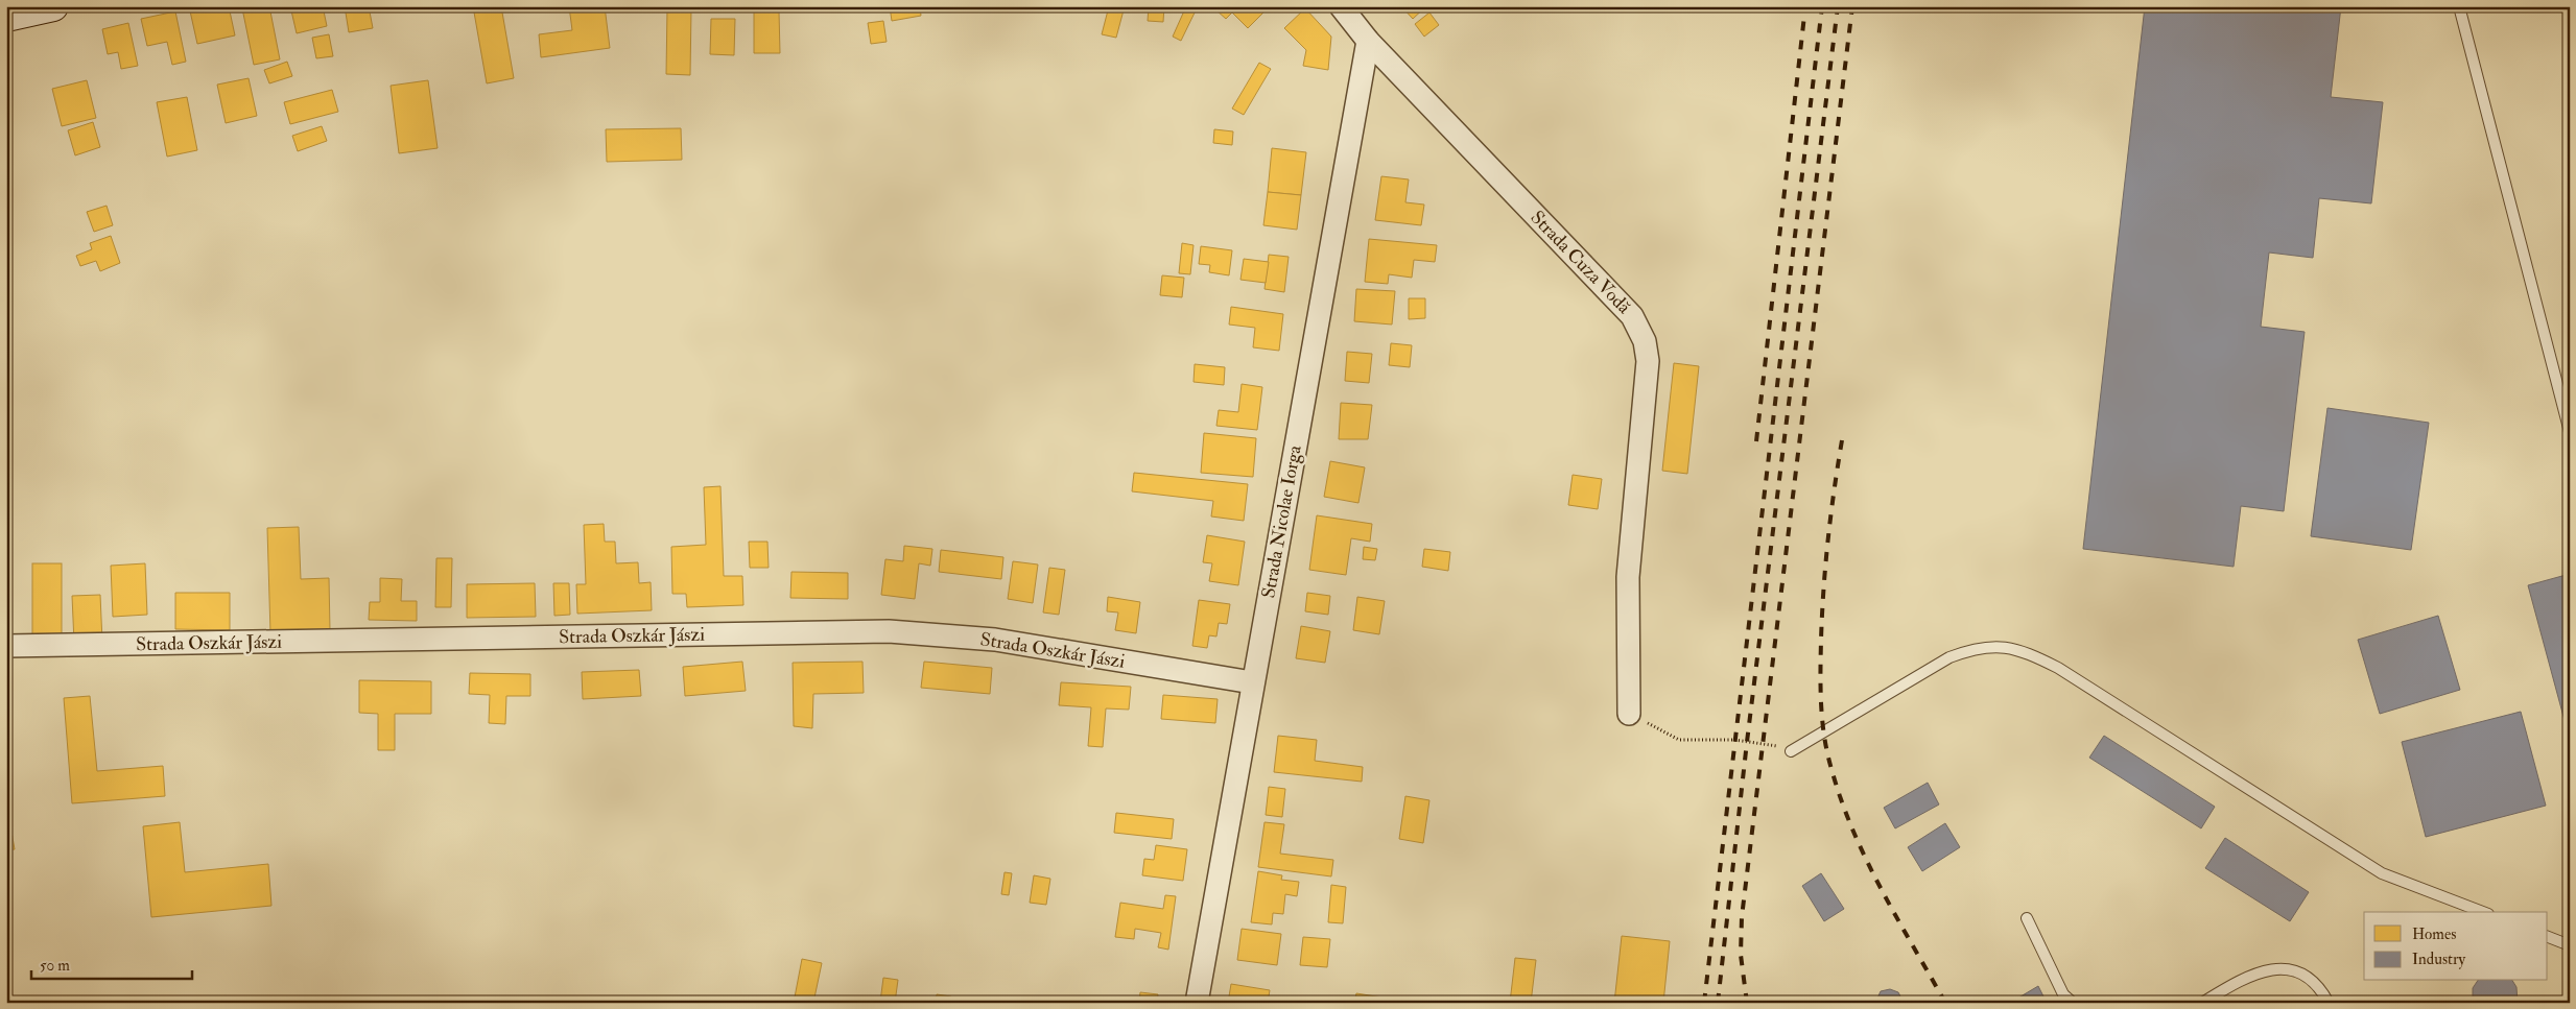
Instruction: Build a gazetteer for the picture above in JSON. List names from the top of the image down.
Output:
{
  "streets": {
    "street": ["Strada Cuza Vodă", "Strada Nicolae Iorga", "Strada Oszkár Jászi"]
  },
  "crossings": [
    ["Strada Cuza Vodă", "Strada Nicolae Iorga"],
    ["Strada Nicolae Iorga", "Strada Oszkár Jászi"]
  ],
  "legend": ["Homes", "Industry"],
  "scale_bar": "50 m"
}
